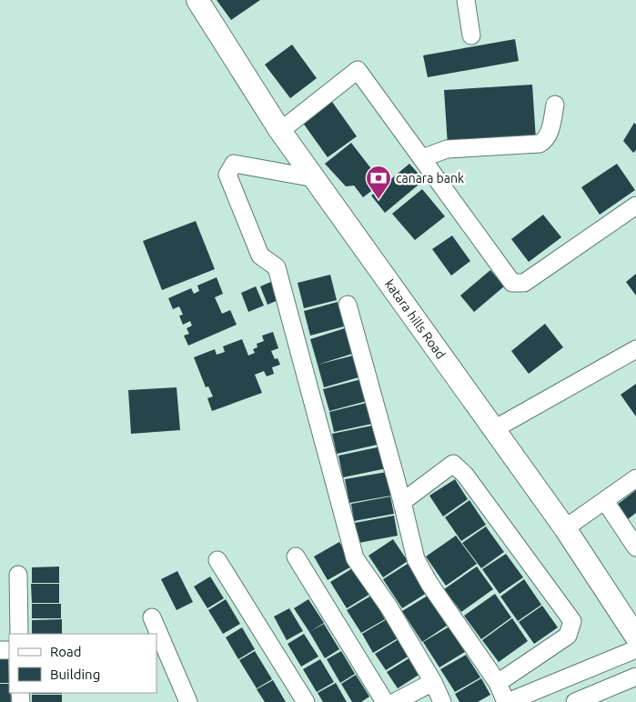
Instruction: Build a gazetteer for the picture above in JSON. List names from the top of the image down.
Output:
{
  "streets": {
    "main road": ["katara hills Road"]
  },
  "places": {
    "bank": ["canara bank"]
  },
  "legend": ["Road", "Building"]
}
